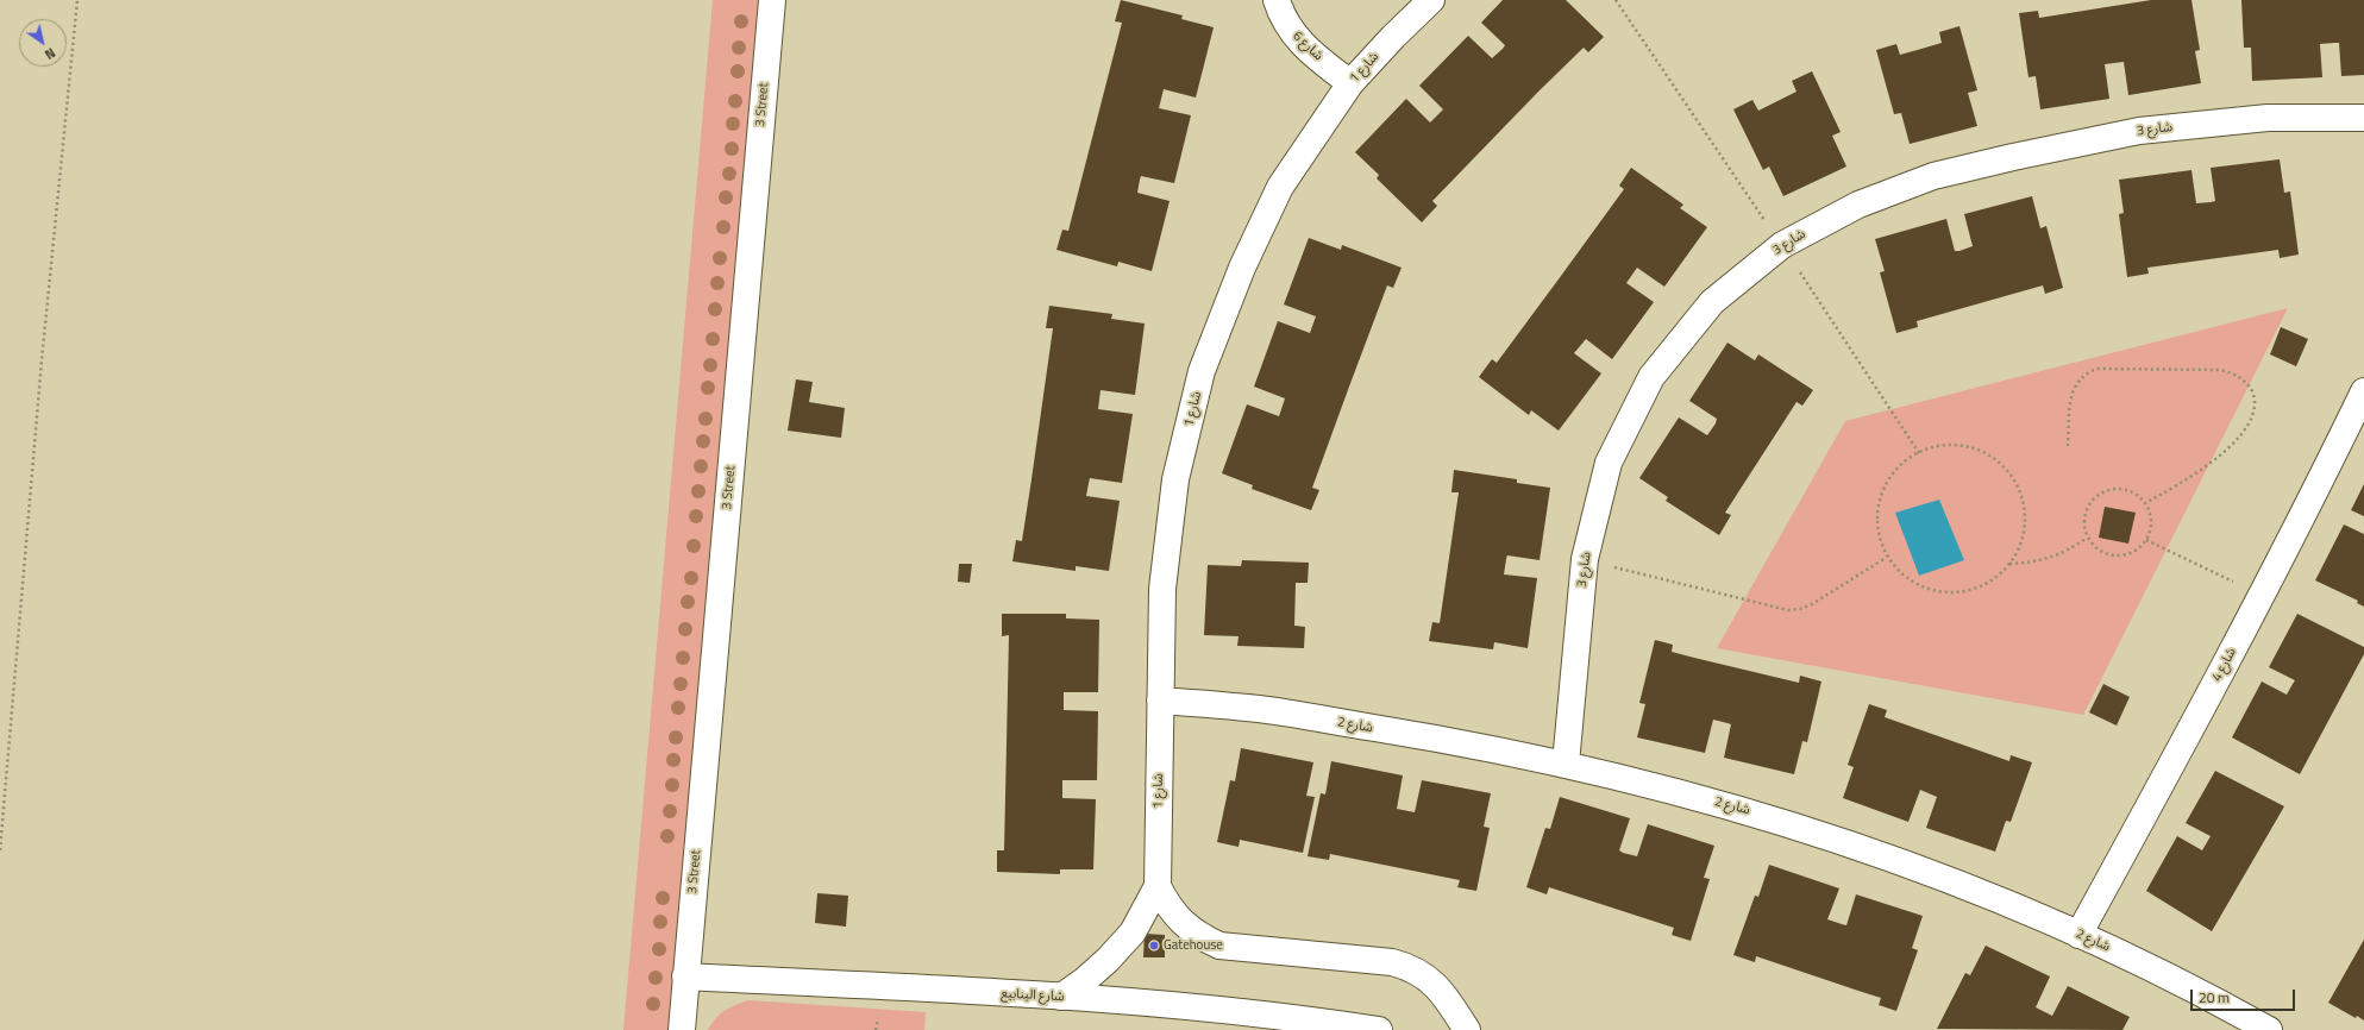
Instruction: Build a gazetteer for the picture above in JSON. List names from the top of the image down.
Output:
{
  "streets": {
    "street": [
      "شارع 6",
      "شارع 1",
      "3 Street",
      "شارع 3",
      "شارع 4",
      "شارع 2",
      "شارع الينابيع"
    ]
  },
  "crossings": [
    ["شارع 6", "شارع 1"],
    ["شارع 1", "شارع 2"],
    ["شارع 1", "شارع الينابيع"],
    ["3 Street", "شارع الينابيع"],
    ["شارع 3", "شارع 2"],
    ["شارع 4", "شارع 2"]
  ],
  "places": ["Gatehouse"],
  "scale_bar": "20 m",
  "north": "bottom right"
}
